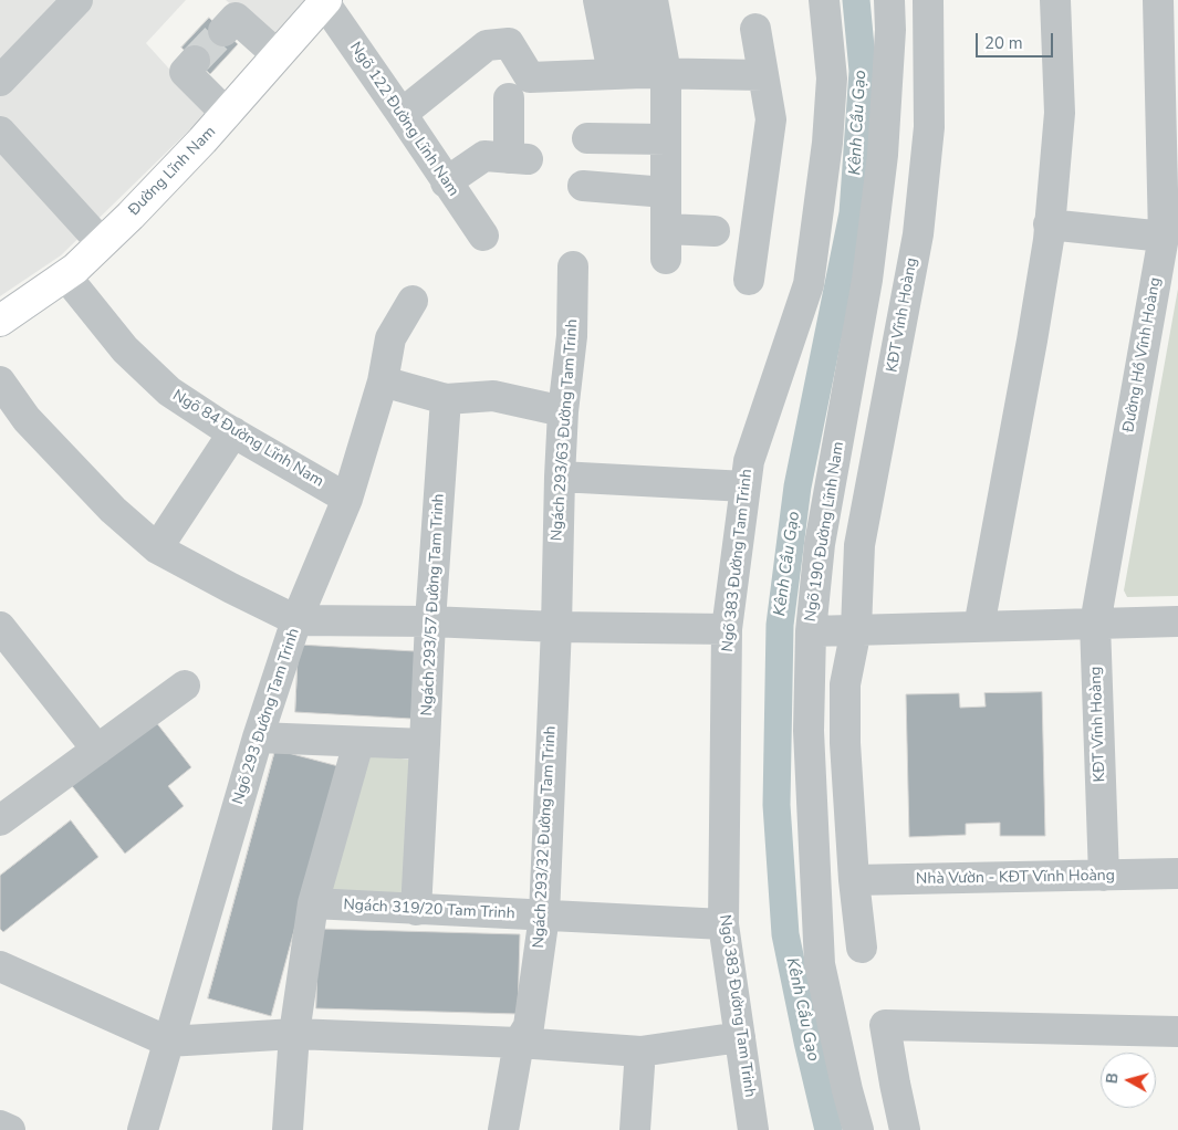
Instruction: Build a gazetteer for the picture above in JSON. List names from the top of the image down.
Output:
{
  "streets": {
    "main road": ["Đường Lĩnh Nam"],
    "street": [
      "Ngõ 122 Đường Lĩnh Nam",
      "KĐT Vĩnh Hoàng",
      "Đường Hồ Vĩnh Hoàng",
      "Ngách 293/63 Đường Tam Trinh",
      "Ngõ 84 Đường Lĩnh Nam",
      "Ngõ 190 Đường Lĩnh Nam",
      "Ngõ 383 Đường Tam Trinh",
      "Ngách 293/57 Đường Tam Trinh",
      "Ngõ 293 Đường Tam Trinh",
      "Ngách 293/32 Đường Tam Trinh",
      "Nhà Vườn - KĐT Vĩnh Hoàng",
      "Ngách 319/20 Tam Trinh"
    ]
  },
  "crossings": [
    ["Ngõ 122 Đường Lĩnh Nam", "Đường Lĩnh Nam"],
    ["Đường Lĩnh Nam", "Ngõ 84 Đường Lĩnh Nam"],
    ["KĐT Vĩnh Hoàng", "Đường Hồ Vĩnh Hoàng"],
    ["KĐT Vĩnh Hoàng", "Nhà Vườn - KĐT Vĩnh Hoàng"],
    ["Ngách 293/63 Đường Tam Trinh", "Ngõ 293 Đường Tam Trinh"],
    ["Ngách 293/63 Đường Tam Trinh", "Ngách 293/32 Đường Tam Trinh"],
    ["Ngõ 383 Đường Tam Trinh", "Ngõ 293 Đường Tam Trinh"],
    ["Ngõ 383 Đường Tam Trinh", "Ngách 319/20 Tam Trinh"],
    ["Ngách 293/57 Đường Tam Trinh", "Ngõ 293 Đường Tam Trinh"],
    ["Ngách 293/57 Đường Tam Trinh", "Ngách 319/20 Tam Trinh"],
    ["Ngõ 293 Đường Tam Trinh", "Ngách 293/32 Đường Tam Trinh"],
    ["Ngách 293/32 Đường Tam Trinh", "Ngách 319/20 Tam Trinh"]
  ],
  "water": ["Kênh Cầu Gạo"],
  "scale_bar": "20 m",
  "north": "left"
}
